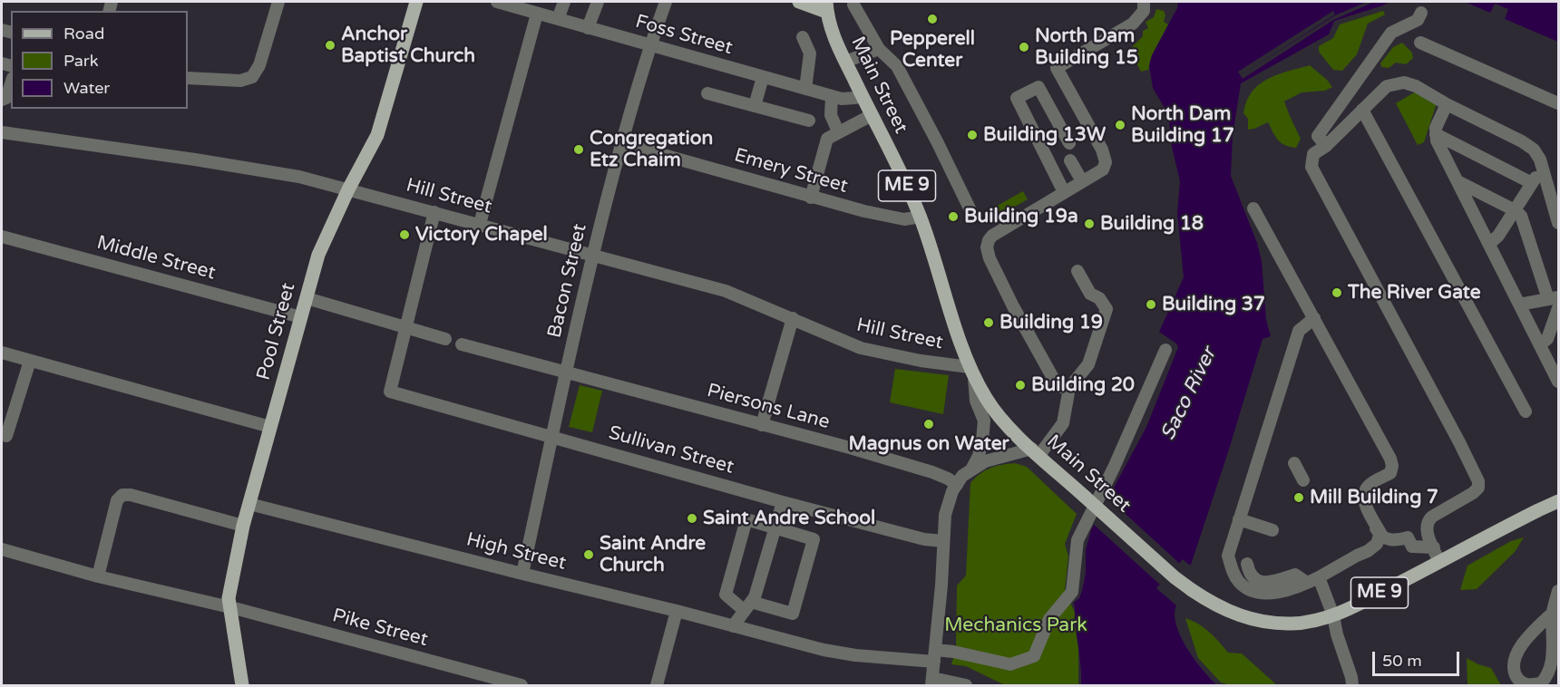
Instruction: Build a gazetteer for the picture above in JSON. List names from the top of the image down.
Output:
{
  "streets": {
    "main road": ["Main Street", "ME 9", "Pool Street"],
    "street": [
      "Foss Street",
      "Emery Street",
      "Hill Street",
      "Middle Street",
      "Bacon Street",
      "Piersons Lane",
      "Sullivan Street",
      "High Street",
      "Pike Street"
    ]
  },
  "crossings": [
    ["Foss Street", "Main Street"],
    ["Foss Street", "Bacon Street"],
    ["Main Street", "Emery Street"],
    ["Main Street", "ME 9"],
    ["Main Street", "Hill Street"],
    ["Emery Street", "Bacon Street"],
    ["Hill Street", "Bacon Street"],
    ["Hill Street", "Pool Street"],
    ["Middle Street", "Pool Street"],
    ["Bacon Street", "Piersons Lane"],
    ["Bacon Street", "Sullivan Street"],
    ["Bacon Street", "High Street"],
    ["Pool Street", "High Street"],
    ["Pool Street", "Pike Street"]
  ],
  "water": ["Saco River"],
  "parks": ["Mechanics Park"],
  "places": [
    "Pepperell Center",
    "Anchor Baptist Church",
    "North Dam Building 15",
    "North Dam Building 17",
    "Building 13W",
    "Congregation Etz Chaim",
    "Building 19a",
    "Building 18",
    "Victory Chapel",
    "The River Gate",
    "Building 37",
    "Building 19",
    "Building 20",
    "Magnus on Water",
    "Mill Building 7",
    "Saint Andre School",
    "Saint Andre Church"
  ],
  "legend": ["Road", "Park", "Water"],
  "scale_bar": "50 m"
}
